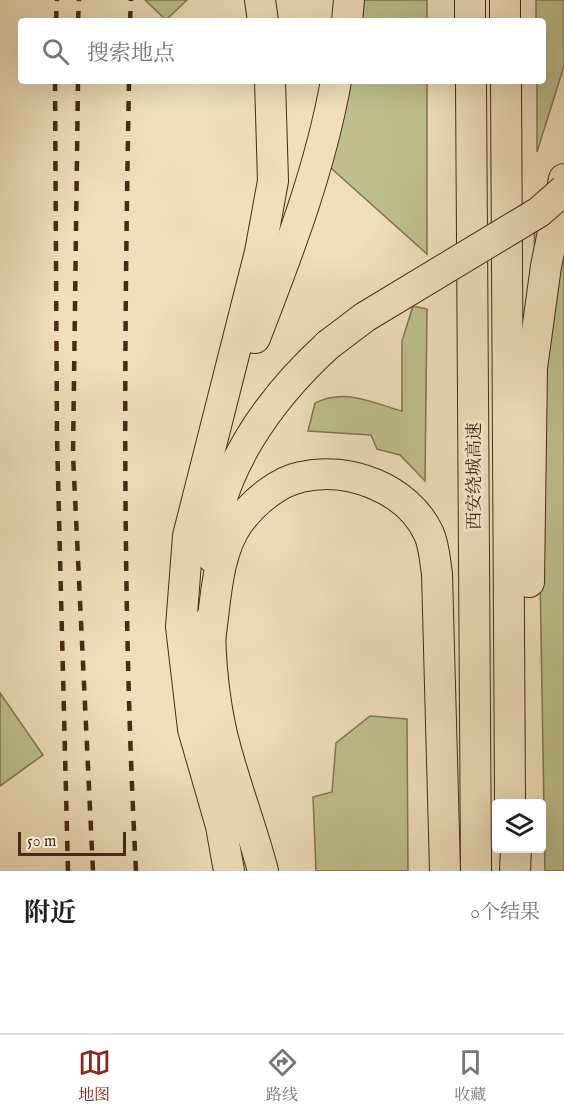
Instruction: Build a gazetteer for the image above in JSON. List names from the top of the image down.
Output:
{
  "streets": {
    "highway": ["西安绕城高速"]
  },
  "scale_bar": "50 m",
  "page": {
    "search": "搜索地点",
    "scale": "50 m",
    "heading": ["附近", "0个结果"],
    "nav": ["地图", "路线", "收藏"]
  }
}
